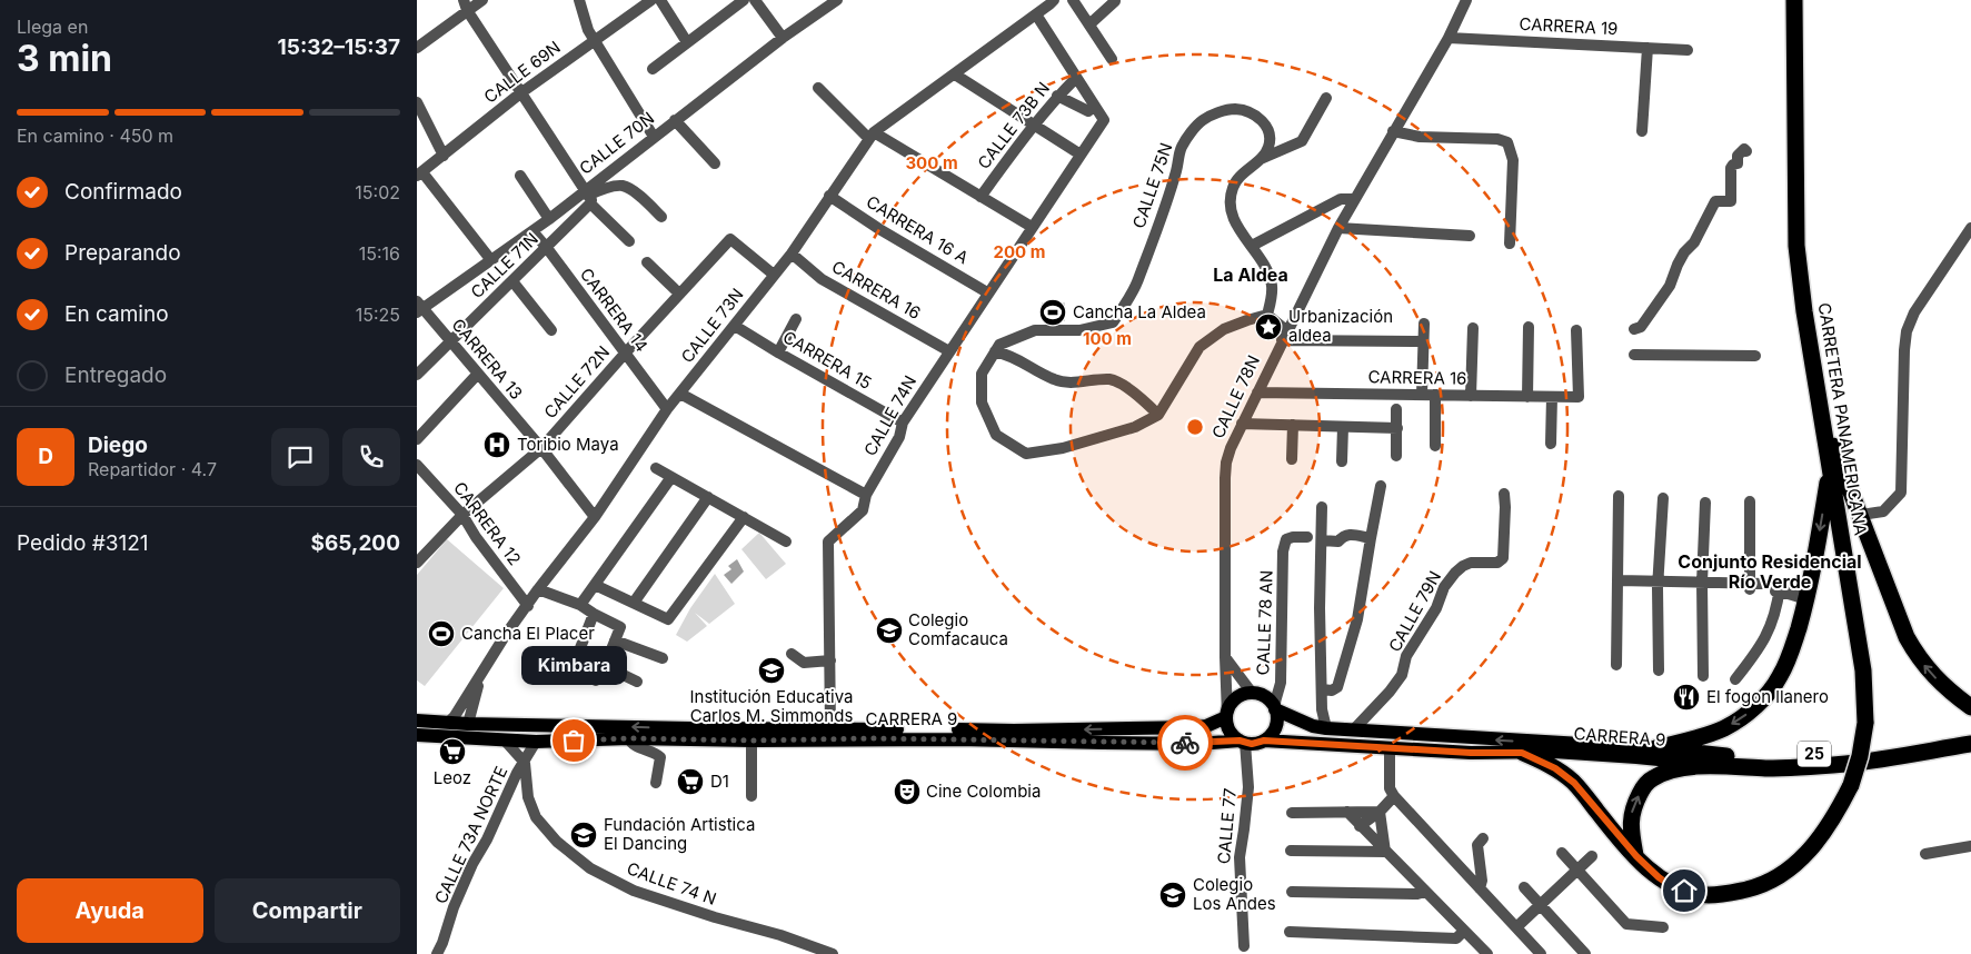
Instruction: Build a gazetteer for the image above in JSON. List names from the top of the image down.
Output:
{
  "streets": {
    "highway": ["CARRETERA PANAMERICANA", "CARRERA 9", "25"],
    "street": [
      "CARRERA 19",
      "CALLE 69N",
      "CALLE 73B N",
      "CALLE 70N",
      "CALLE 75N",
      "CARRERA 16 A",
      "CALLE 71N",
      "CARRERA 16",
      "CARRERA 14",
      "CALLE 73N",
      "CARRERA 13",
      "CARRERA 15",
      "CALLE 72N",
      "CALLE 78N",
      "CALLE 74N",
      "CARRERA 12",
      "CALLE 79N",
      "CALLE 78 AN",
      "CALLE 77",
      "CALLE 73A NORTE",
      "CALLE 74 N"
    ]
  },
  "crossings": [
    ["CARRERA 19", "CALLE 78N"],
    ["CALLE 70N", "CALLE 71N"],
    ["CALLE 70N", "CARRERA 14"],
    ["CALLE 70N", "CARRERA 13"],
    ["CARRERA 16 A", "CALLE 73N"],
    ["CARRERA 16 A", "CALLE 74N"],
    ["CALLE 71N", "CARRERA 14"],
    ["CALLE 71N", "CARRERA 13"],
    ["CARRERA 16", "CALLE 73N"],
    ["CARRERA 16", "CALLE 78N"],
    ["CARRERA 16", "CALLE 74N"],
    ["CARRERA 14", "CALLE 73N"],
    ["CARRERA 14", "CALLE 72N"],
    ["CALLE 73N", "CARRERA 13"],
    ["CALLE 73N", "CARRERA 15"],
    ["CALLE 73N", "CALLE 72N"],
    ["CALLE 73N", "CARRERA 12"],
    ["CALLE 73N", "CARRERA 9"],
    ["CARRERA 13", "CALLE 72N"],
    ["CARRERA 15", "CALLE 74N"],
    ["CALLE 72N", "CARRERA 12"],
    ["CALLE 78N", "CALLE 78 AN"],
    ["CALLE 78N", "CARRERA 9"],
    ["CALLE 78N", "CALLE 77"],
    ["CALLE 74N", "CARRERA 9"],
    ["CARRETERA PANAMERICANA", "CARRERA 9"],
    ["CALLE 79N", "CARRERA 9"],
    ["CALLE 78 AN", "CARRERA 9"],
    ["CALLE 78 AN", "CALLE 77"],
    ["CARRERA 9", "CALLE 77"],
    ["CARRERA 9", "CALLE 73A NORTE"],
    ["CALLE 73A NORTE", "CALLE 74 N"]
  ],
  "districts": ["La Aldea", "Conjunto Residencial Río Verde"],
  "places": {
    "sports": ["Cancha La Aldea", "Cancha El Placer"],
    "place": ["Urbanización aldea"],
    "hospital": ["Toribio Maya"],
    "school or university": [
      "Colegio Comfacauca",
      "Institución Educativa Carlos M. Simmonds",
      "Fundación Artistica El Dancing",
      "Colegio Los Andes"
    ],
    "restaurant": ["El fogon llanero"],
    "other": ["Kimbara"],
    "supermarket": ["Leoz", "D1"],
    "theatre": ["Cine Colombia"]
  },
  "page": {
    "heading": ["3 min", "Llega en", "15:32–15:37"],
    "panel": [
      "Diego",
      "Repartidor · 4.7",
      "Pedido #3121",
      "$65,200"
    ],
    "bar": "En camino · 450 m",
    "list": [
      ["Confirmado", "15:02"],
      ["Preparando", "15:16"],
      ["En camino", "15:25"],
      "Entregado"
    ],
    "round": "D",
    "bubble": "Kimbara",
    "buttons": ["Ayuda", "Compartir"]
  },
  "rings": ["300 m", "200 m", "100 m"]
}
